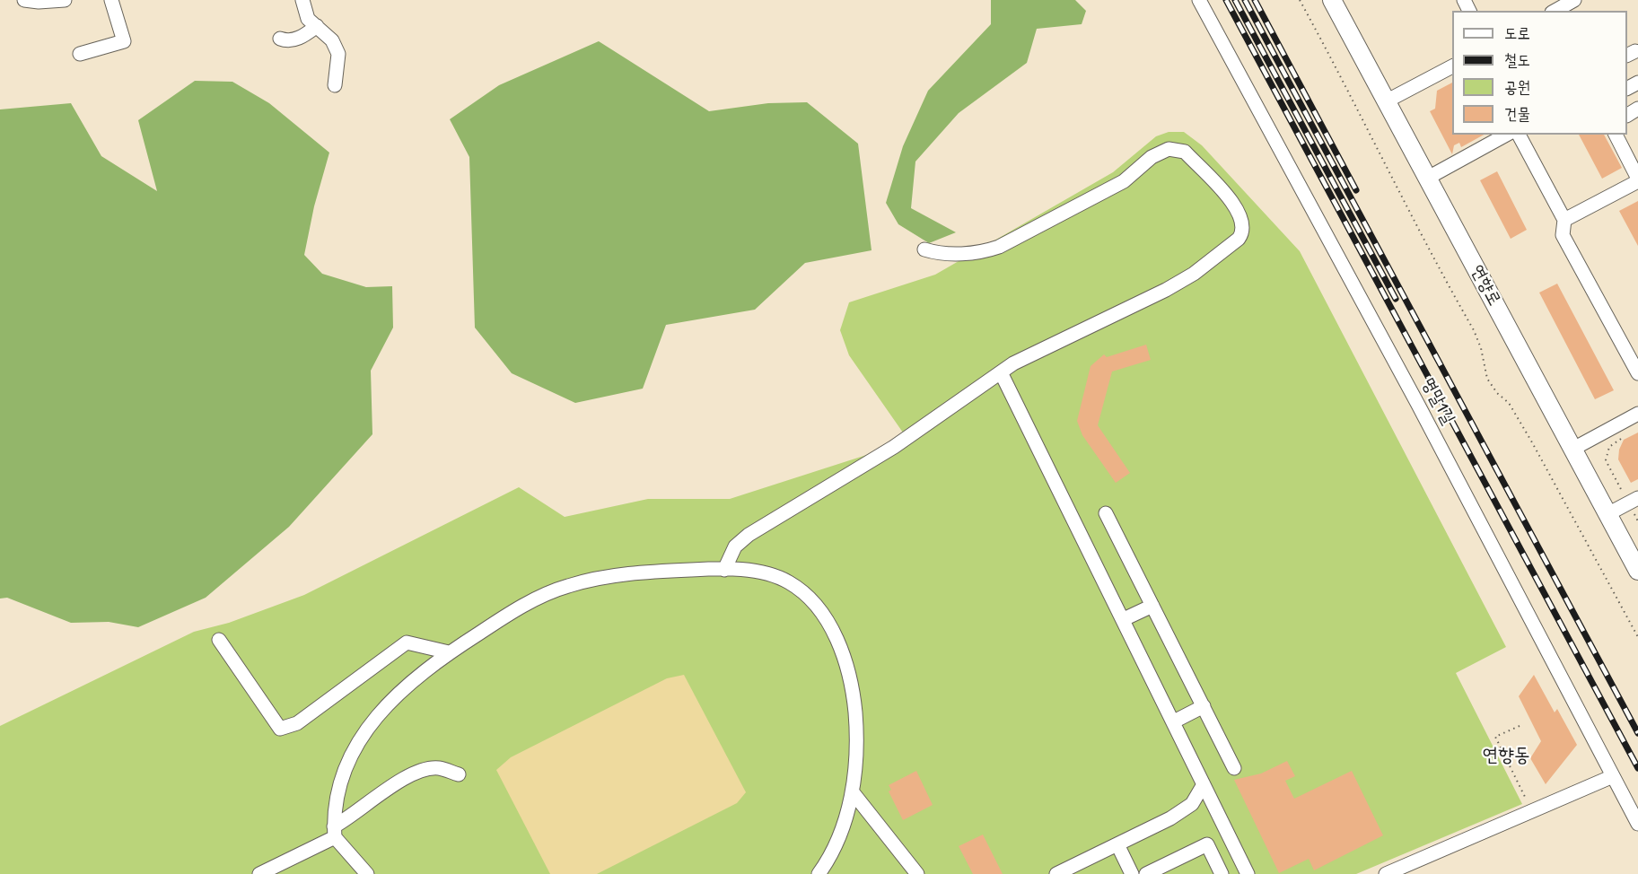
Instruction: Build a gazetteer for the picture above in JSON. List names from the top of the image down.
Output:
{
  "streets": {
    "main road": ["연향로"],
    "street": ["명말1길"]
  },
  "districts": ["연향동"],
  "legend": [
    "도로",
    "철도",
    "공원",
    "건물"
  ]
}
